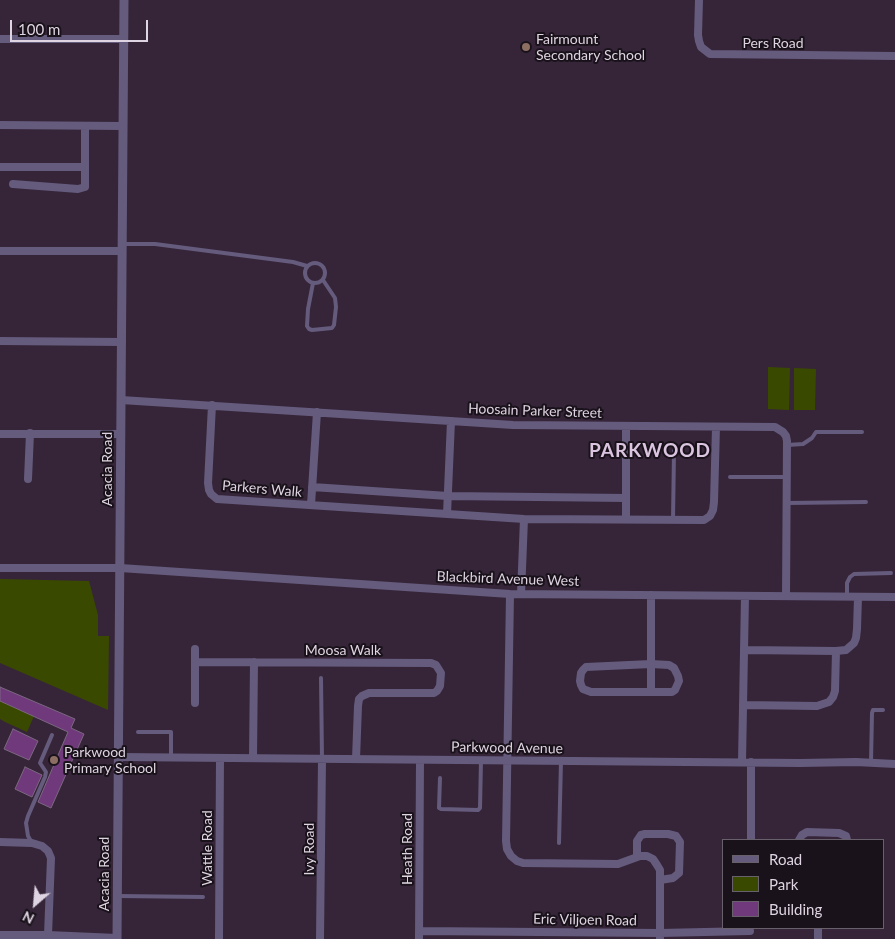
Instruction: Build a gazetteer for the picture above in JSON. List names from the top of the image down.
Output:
{
  "streets": {
    "street": [
      "Pers Road",
      "Hoosain Parker Street",
      "Acacia Road",
      "Parkers Walk",
      "Blackbird Avenue West",
      "Moosa Walk",
      "Parkwood Avenue",
      "Wattle Road",
      "Ivy Road",
      "Heath Road",
      "Eric Viljoen Road"
    ]
  },
  "crossings": [
    ["Hoosain Parker Street", "Acacia Road"],
    ["Hoosain Parker Street", "Parkers Walk"],
    ["Acacia Road", "Blackbird Avenue West"],
    ["Acacia Road", "Parkwood Avenue"],
    ["Moosa Walk", "Parkwood Avenue"],
    ["Parkwood Avenue", "Wattle Road"],
    ["Parkwood Avenue", "Ivy Road"],
    ["Parkwood Avenue", "Heath Road"],
    ["Heath Road", "Eric Viljoen Road"]
  ],
  "districts": ["PARKWOOD"],
  "places": ["Fairmount Secondary School", "Parkwood Primary School"],
  "legend": ["Road", "Park", "Building"],
  "scale_bar": "100 m",
  "north": "bottom left"
}
